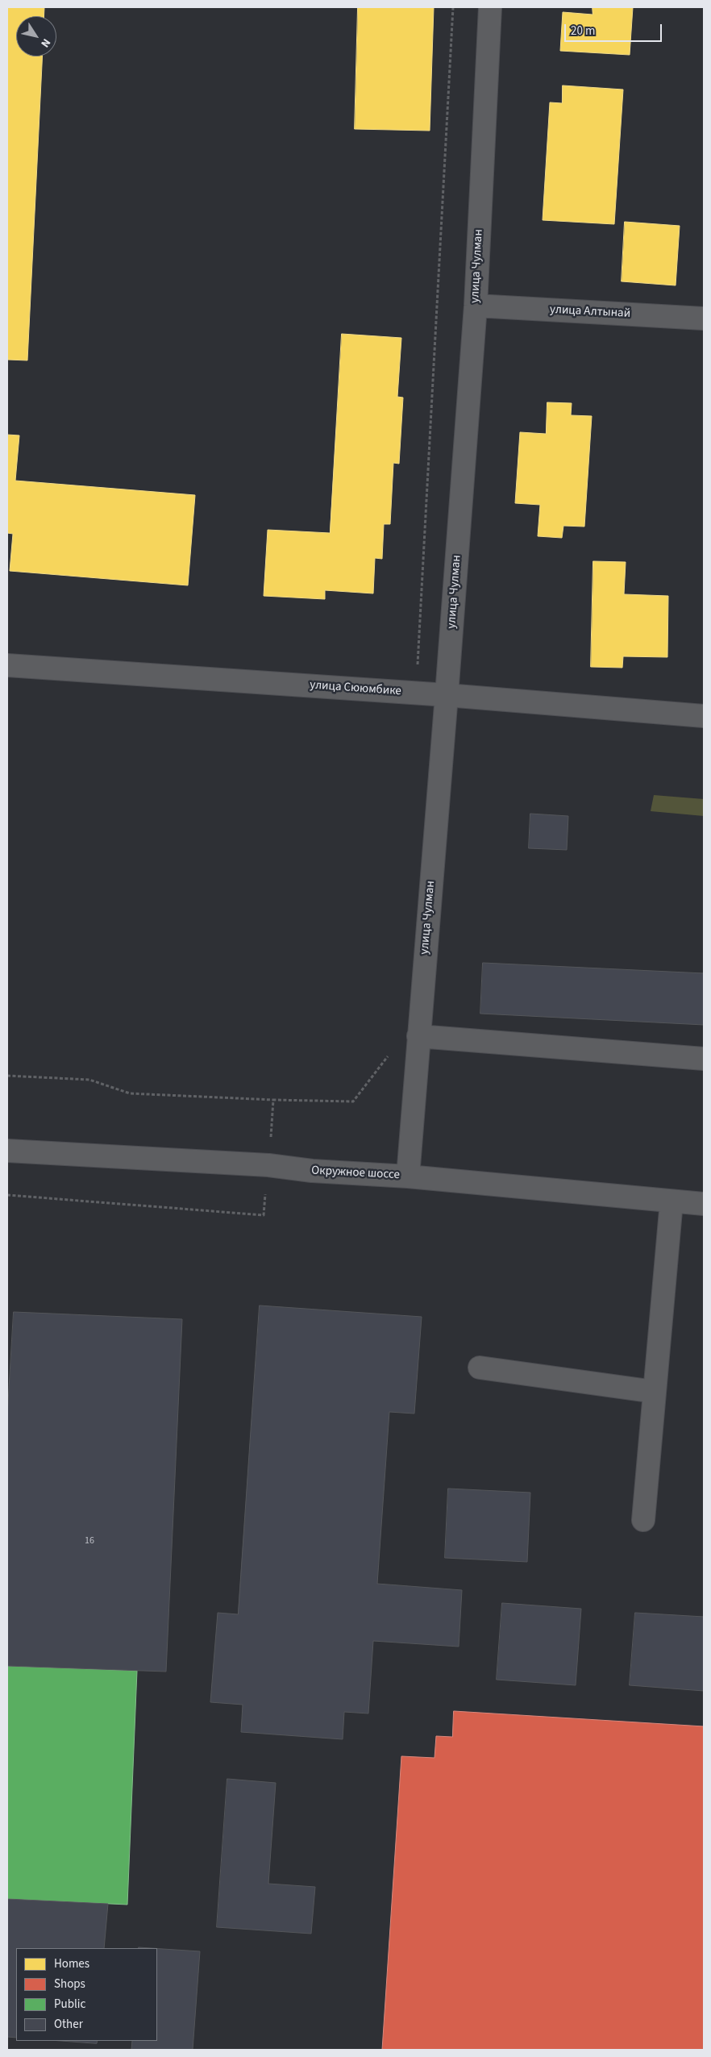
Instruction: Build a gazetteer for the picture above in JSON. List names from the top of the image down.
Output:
{
  "streets": {
    "street": [
      "улица Чулман",
      "улица Алтынай",
      "улица Сююмбике",
      "Окружное шоссе"
    ]
  },
  "crossings": [
    ["улица Чулман", "улица Алтынай"],
    ["улица Чулман", "улица Сююмбике"],
    ["улица Чулман", "Окружное шоссе"]
  ],
  "house_numbers": ["16"],
  "legend": [
    "Homes",
    "Shops",
    "Public",
    "Other"
  ],
  "scale_bar": "20 m",
  "north": "bottom right"
}
